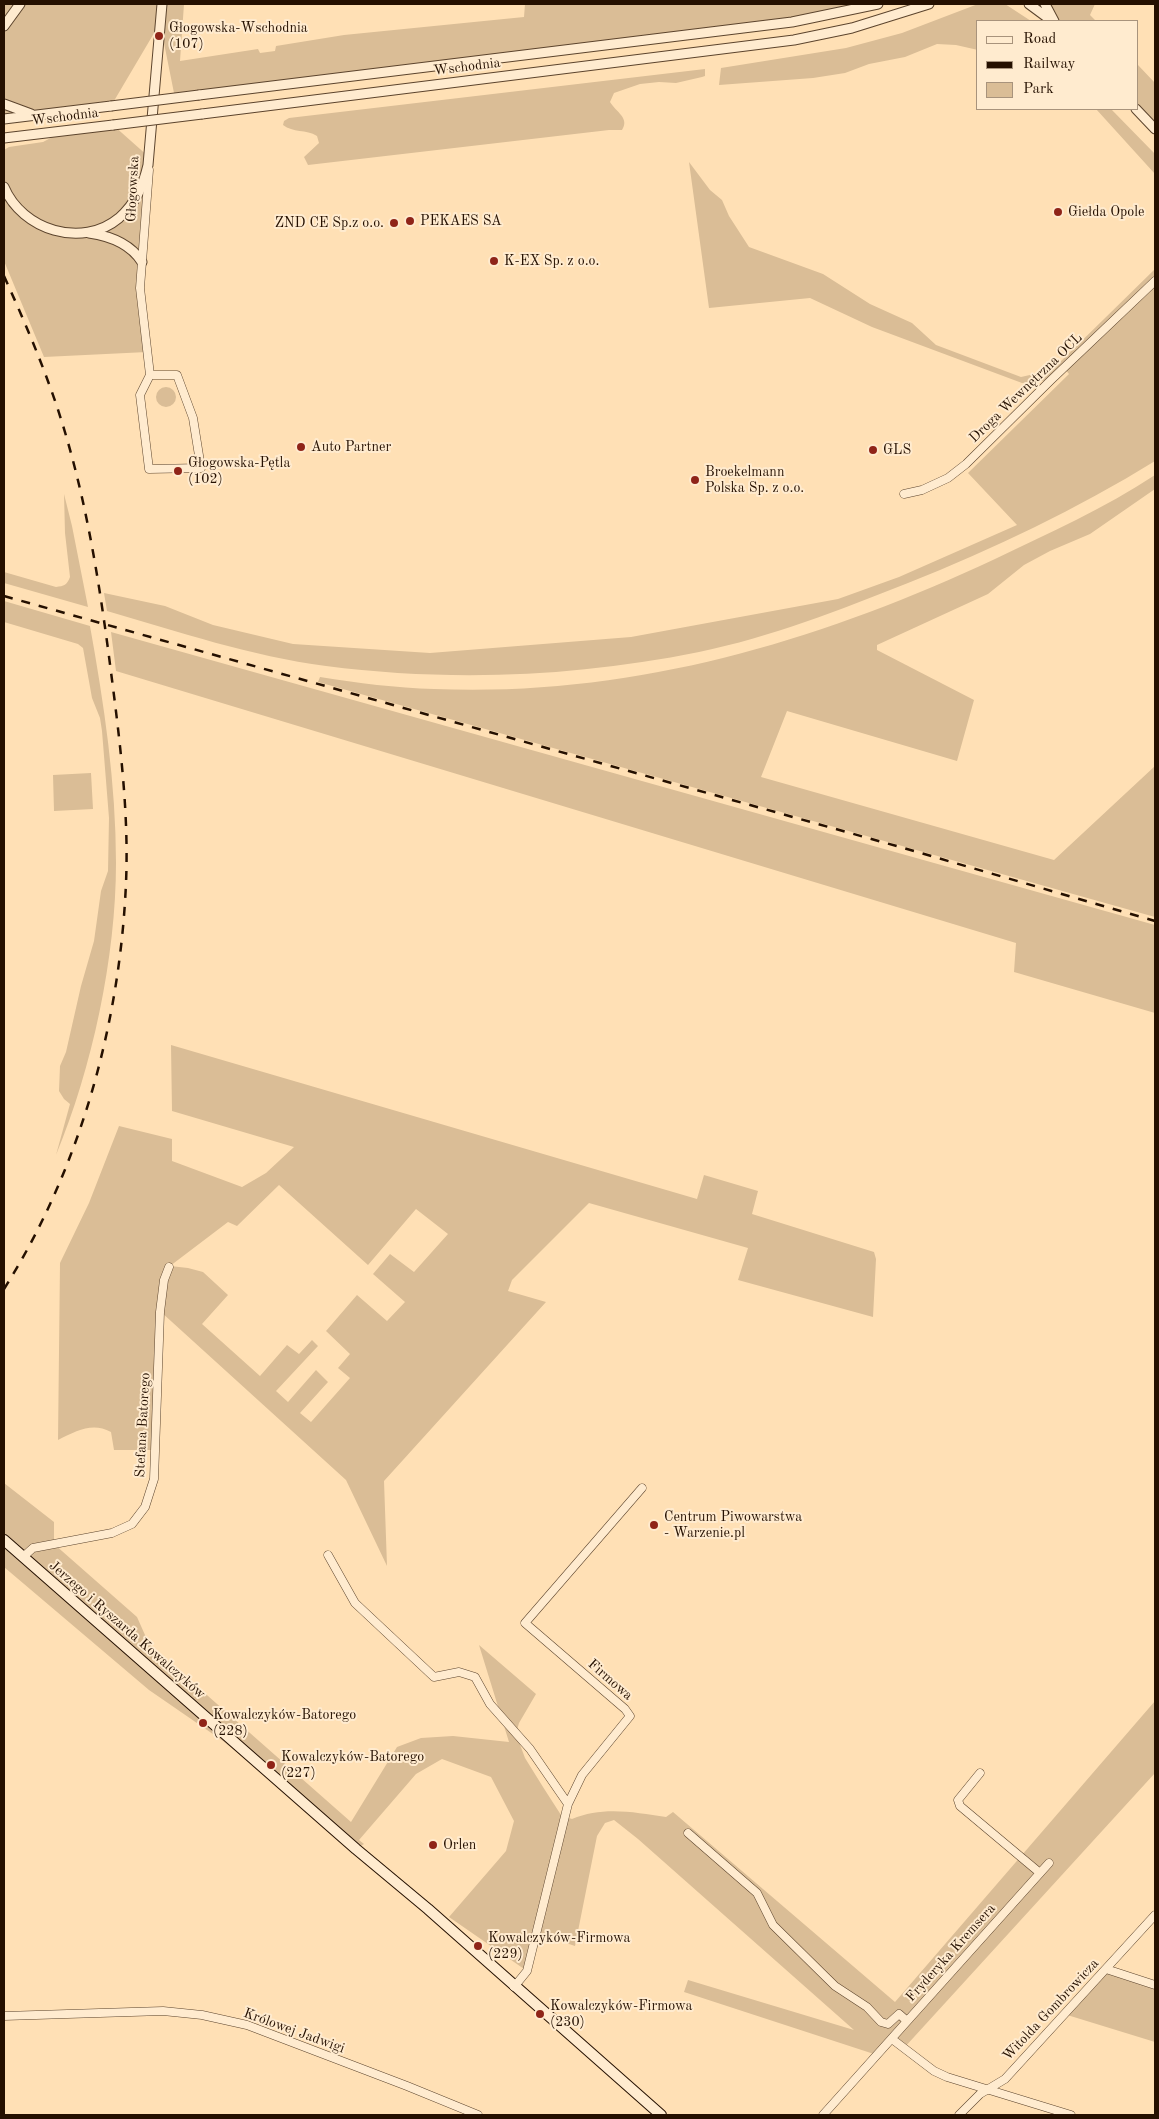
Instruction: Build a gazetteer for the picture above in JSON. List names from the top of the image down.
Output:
{
  "streets": {
    "main road": ["Jerzego i Ryszarda Kowalczyków"],
    "street": [
      "Wschodnia",
      "Głogowska",
      "Droga Wewnętrzna OCL",
      "Stefana Batorego",
      "Firmowa",
      "Fryderyka Kremsera",
      "Witolda Gombrowicza",
      "Królowej Jadwigi"
    ]
  },
  "crossings": [
    ["Stefana Batorego", "Jerzego i Ryszarda Kowalczyków"],
    ["Jerzego i Ryszarda Kowalczyków", "Firmowa"]
  ],
  "places": [
    "Głogowska-Wschodnia (107)",
    "Giełda Opole",
    "PEKAES SA",
    "ZND CE Sp.z o.o.",
    "K-EX Sp. z o.o.",
    "Auto Partner",
    "GLS",
    "Głogowska-Pętla (102)",
    "Broekelmann Polska Sp. z o.o.",
    "Centrum Piwowarstwa - Warzenie.pl",
    "Kowalczyków-Batorego (228)",
    "Kowalczyków-Batorego (227)",
    "Orlen",
    "Kowalczyków-Firmowa (229)",
    "Kowalczyków-Firmowa (230)"
  ],
  "legend": ["Road", "Railway", "Park"]
}
